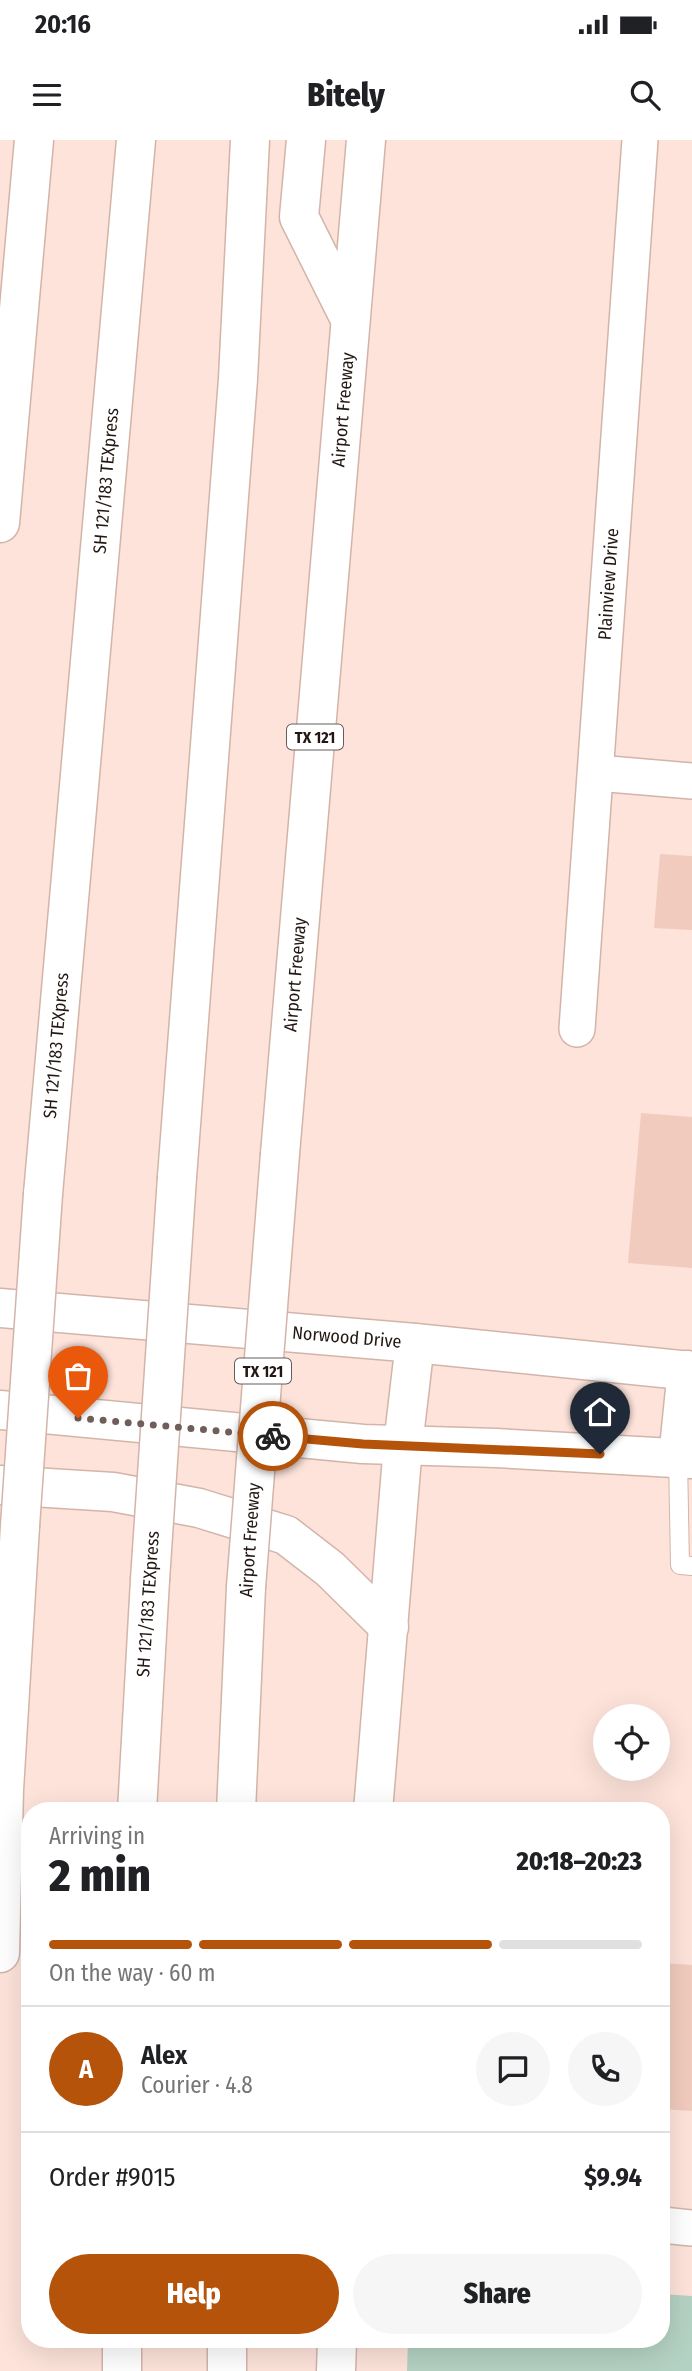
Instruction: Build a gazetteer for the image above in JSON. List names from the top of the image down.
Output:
{
  "streets": {
    "main road": [
      "Airport Freeway",
      "SH 121/183 TEXpress",
      "TX 121",
      "Norwood Drive"
    ],
    "street": ["Plainview Drive"]
  },
  "page": {
    "status": "20:16",
    "header": "Bitely",
    "heading": ["2 min", "Arriving in", "20:18–20:23"],
    "panel": [
      "Alex",
      "Courier · 4.8",
      "Order #9015",
      "$9.94"
    ],
    "bar": "On the way · 60 m",
    "round": "A",
    "buttons": ["Help", "Share"]
  }
}
